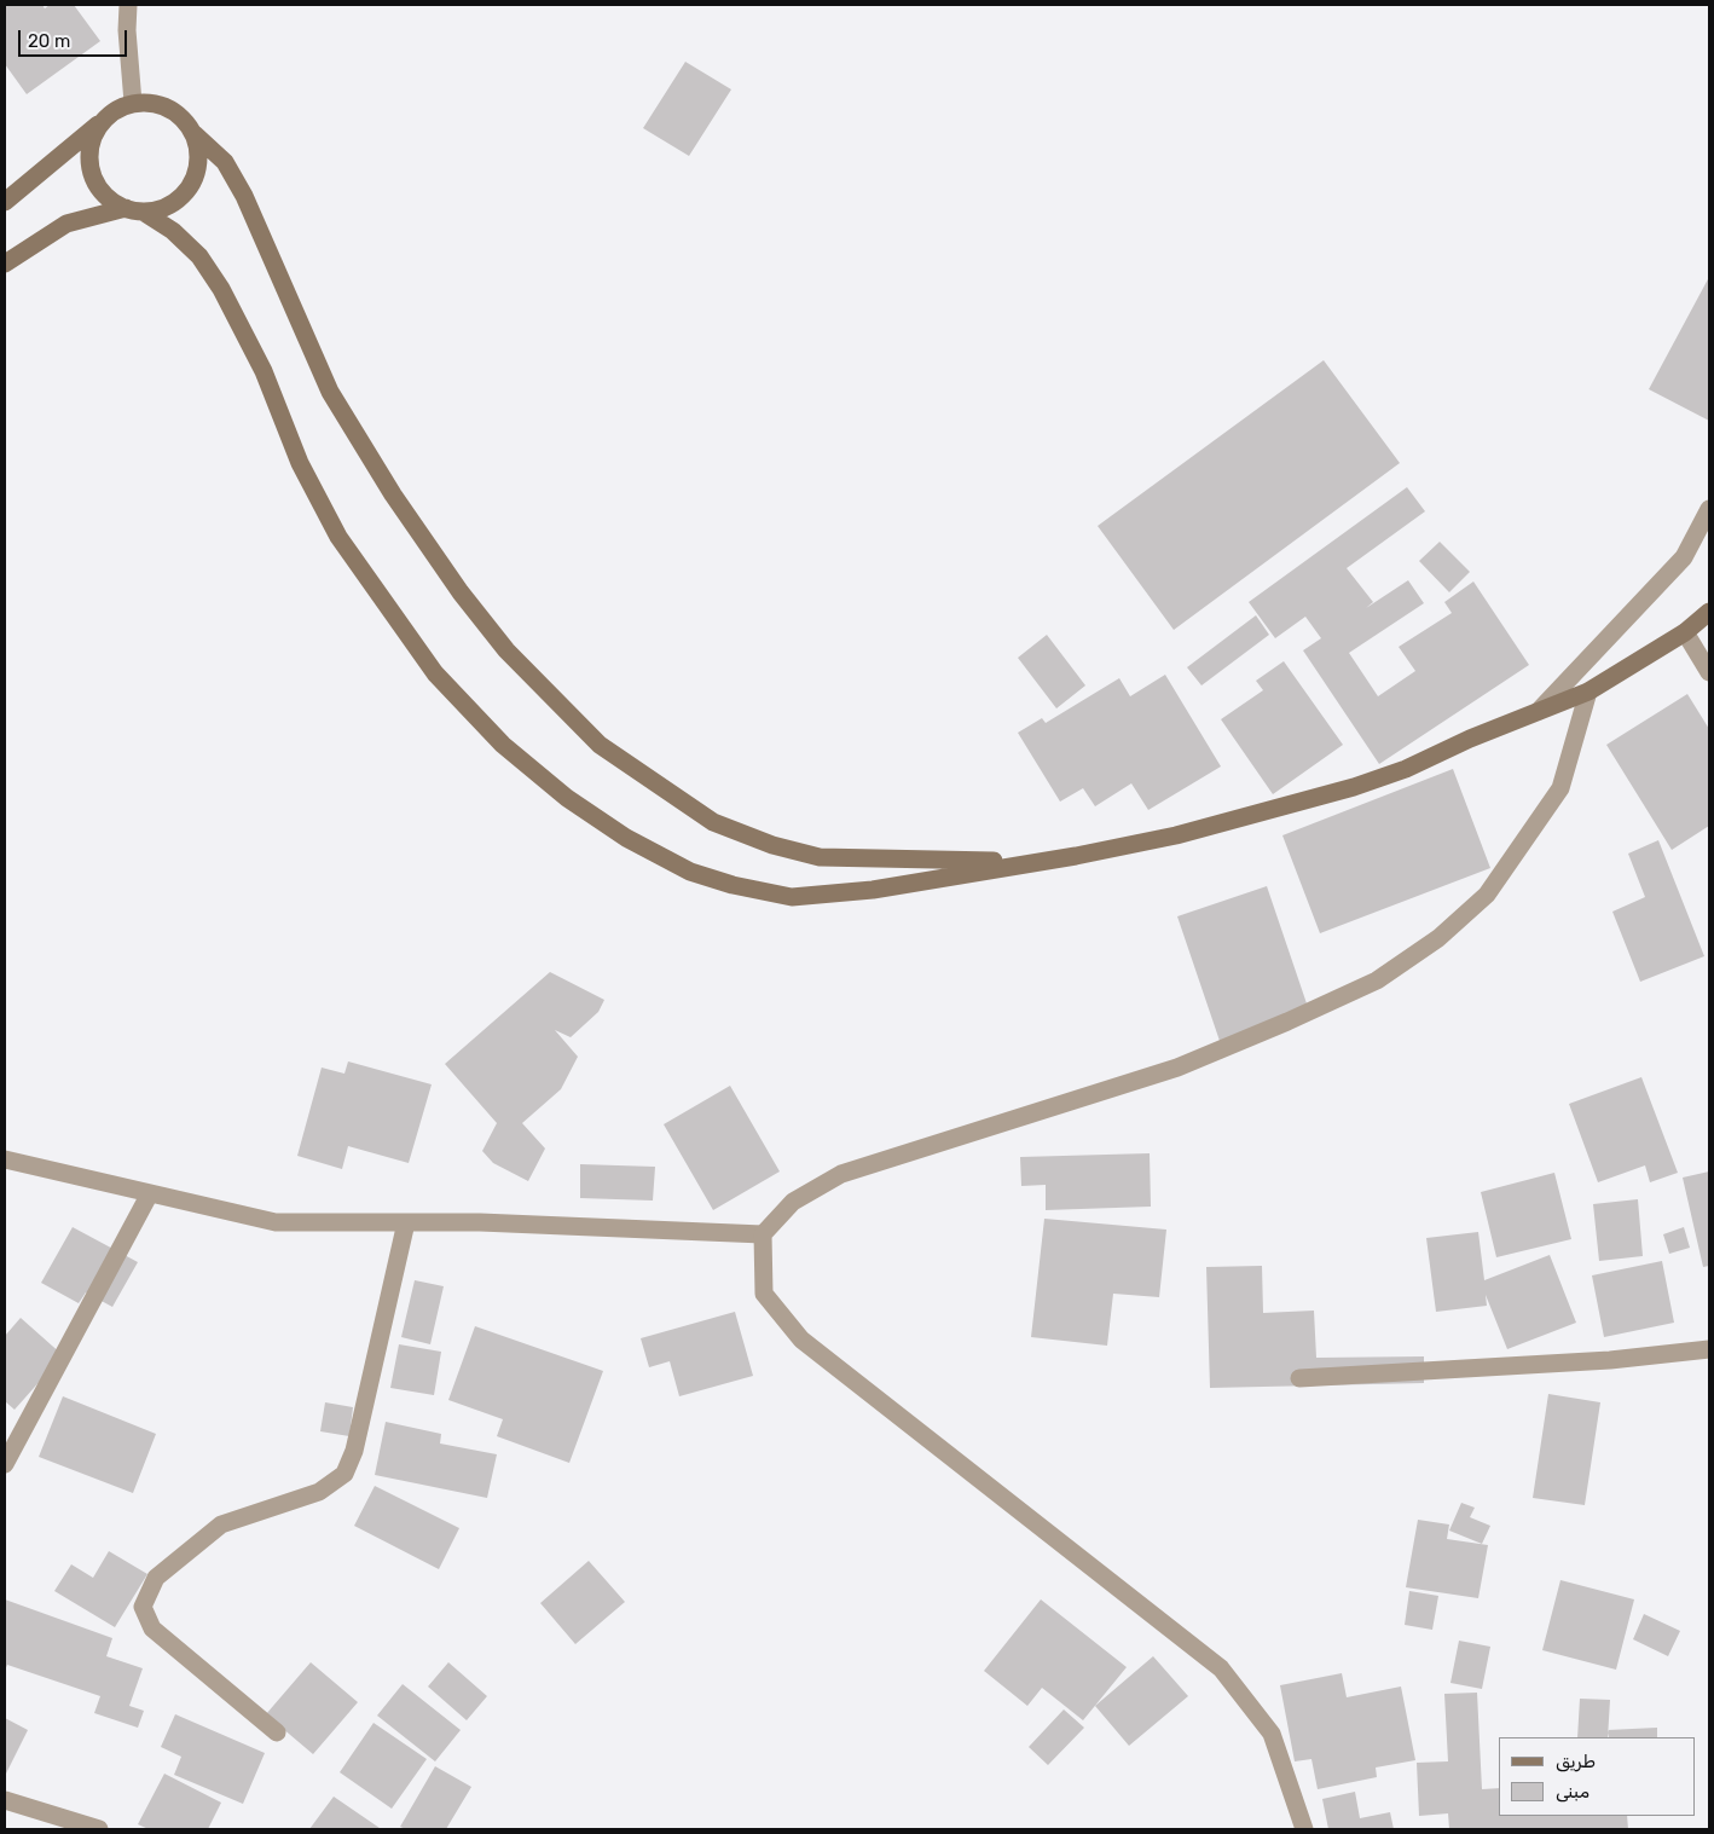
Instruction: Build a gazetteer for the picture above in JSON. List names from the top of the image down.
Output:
{
  "legend": ["طريق", "مبنى"],
  "scale_bar": "20 m"
}
